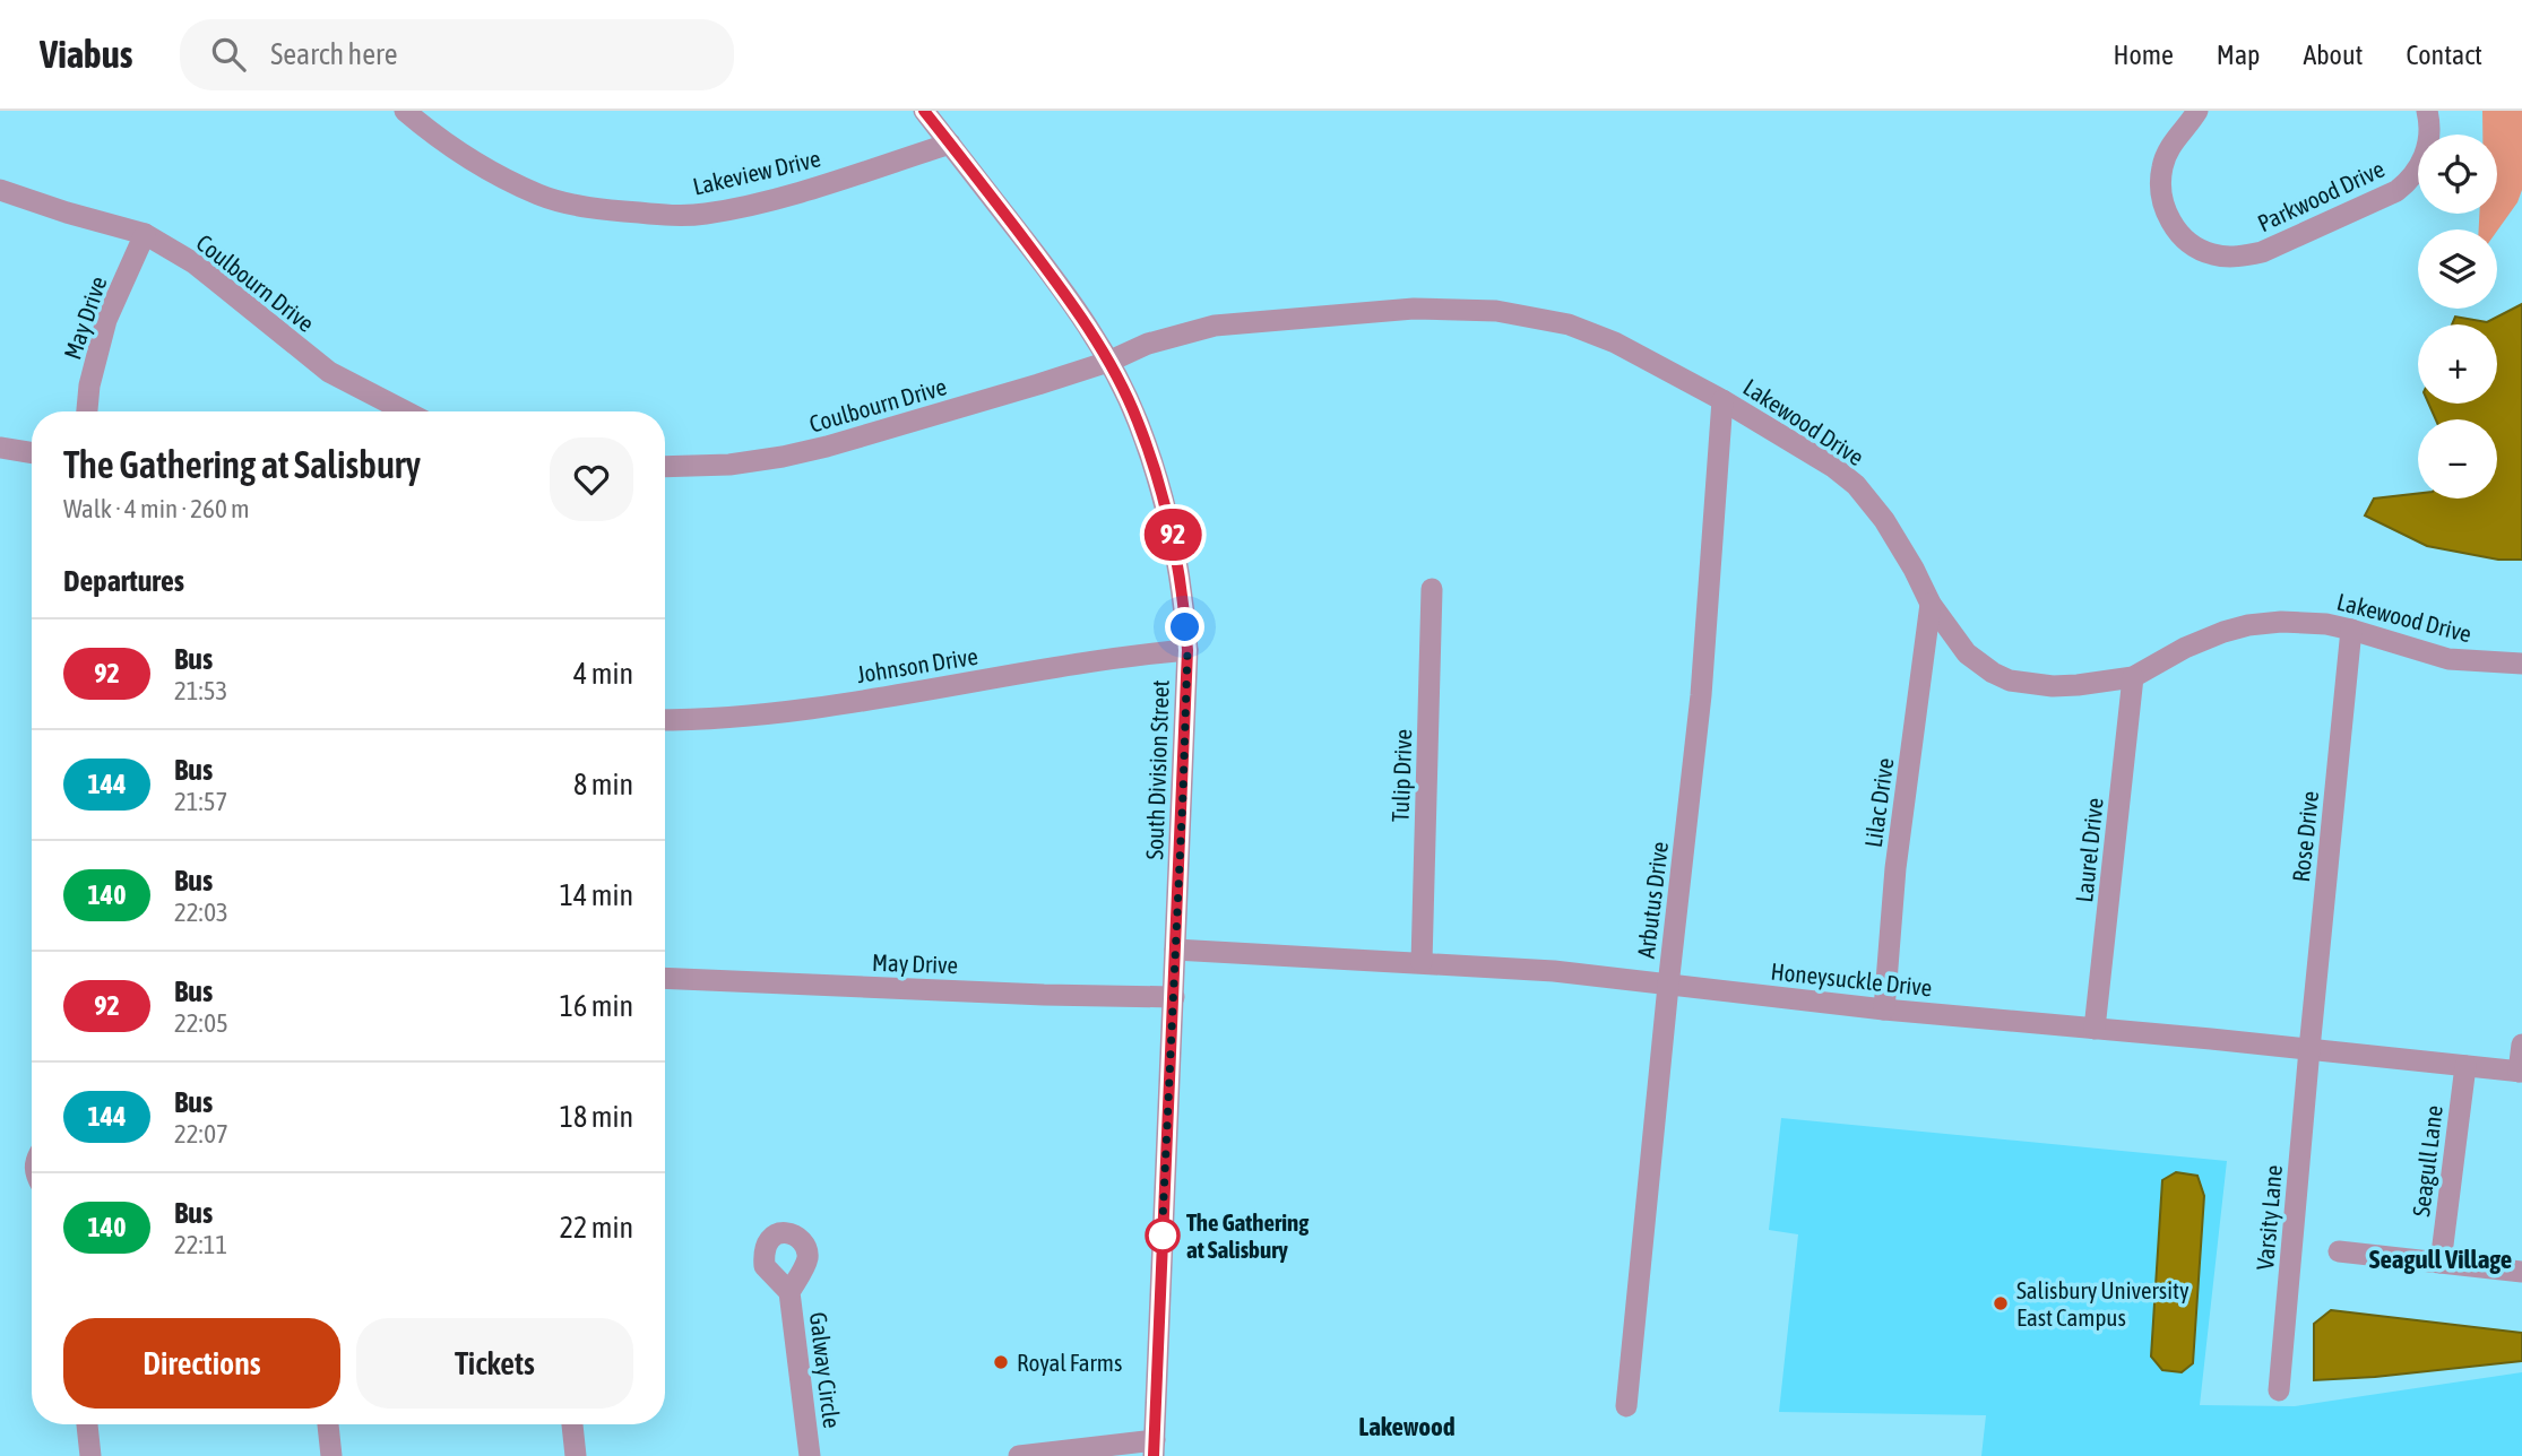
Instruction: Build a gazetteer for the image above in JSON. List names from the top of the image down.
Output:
{
  "streets": {
    "street": [
      "Lakeview Drive",
      "Parkwood Drive",
      "Coulbourn Drive",
      "May Drive",
      "Lakewood Drive",
      "Johnson Drive",
      "South Division Street",
      "Tulip Drive",
      "Lilac Drive",
      "Rose Drive",
      "Laurel Drive",
      "Arbutus Drive",
      "Honeysuckle Drive",
      "Seagull Lane",
      "Varsity Lane",
      "Galway Circle"
    ]
  },
  "crossings": [
    ["Lakeview Drive", "South Division Street"],
    ["Coulbourn Drive", "May Drive"],
    ["Coulbourn Drive", "Lakewood Drive"],
    ["Coulbourn Drive", "South Division Street"],
    ["May Drive", "South Division Street"],
    ["Lakewood Drive", "South Division Street"],
    ["Lakewood Drive", "Lilac Drive"],
    ["Lakewood Drive", "Rose Drive"],
    ["Lakewood Drive", "Laurel Drive"],
    ["Lakewood Drive", "Arbutus Drive"],
    ["Johnson Drive", "South Division Street"],
    ["South Division Street", "Honeysuckle Drive"],
    ["Tulip Drive", "Honeysuckle Drive"],
    ["Lilac Drive", "Honeysuckle Drive"],
    ["Rose Drive", "Honeysuckle Drive"],
    ["Rose Drive", "Varsity Lane"],
    ["Laurel Drive", "Honeysuckle Drive"],
    ["Arbutus Drive", "Honeysuckle Drive"],
    ["Honeysuckle Drive", "Seagull Lane"],
    ["Honeysuckle Drive", "Varsity Lane"]
  ],
  "districts": ["Seagull Village", "Lakewood"],
  "places": ["The Gathering at Salisbury", "Salisbury University East Campus", "Royal Farms"],
  "lines": ["bus line 92"],
  "page": {
    "header": "Viabus",
    "search": "Search here",
    "nav": [
      "Home",
      "Map",
      "About",
      "Contact"
    ],
    "on_map": "92",
    "map_buttons": ["+", "−"],
    "heading": [
      ["The Gathering at Salisbury", "Walk · 4 min · 260 m"],
      "Departures"
    ],
    "list": [
      {
        "mark": "92",
        "name": "Bus",
        "note": "21:53",
        "value": "4 min"
      },
      {
        "mark": "144",
        "name": "Bus",
        "note": "21:57",
        "value": "8 min"
      },
      {
        "mark": "140",
        "name": "Bus",
        "note": "22:03",
        "value": "14 min"
      },
      {
        "mark": "92",
        "name": "Bus",
        "note": "22:05",
        "value": "16 min"
      },
      {
        "mark": "144",
        "name": "Bus",
        "note": "22:07",
        "value": "18 min"
      },
      {
        "mark": "140",
        "name": "Bus",
        "note": "22:11",
        "value": "22 min"
      }
    ],
    "buttons": ["Directions", "Tickets"]
  }
}
